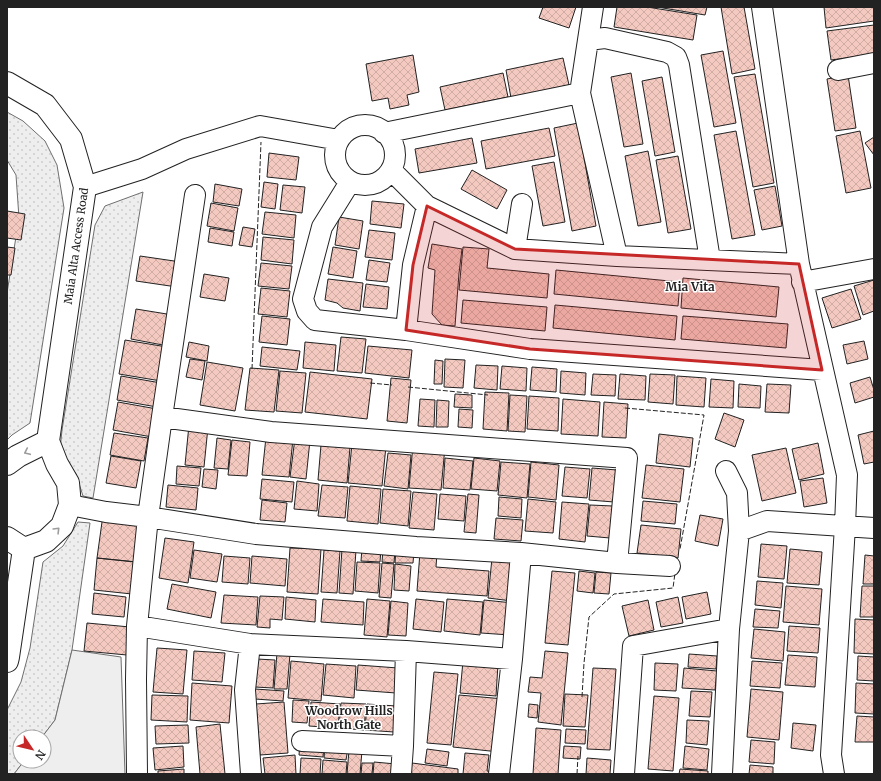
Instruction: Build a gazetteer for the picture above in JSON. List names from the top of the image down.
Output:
{
  "streets": {
    "street": ["Maia Alta Access Road"]
  },
  "districts": ["Mia Vita", "Woodrow Hills North Gate"],
  "north": "bottom right"
}
